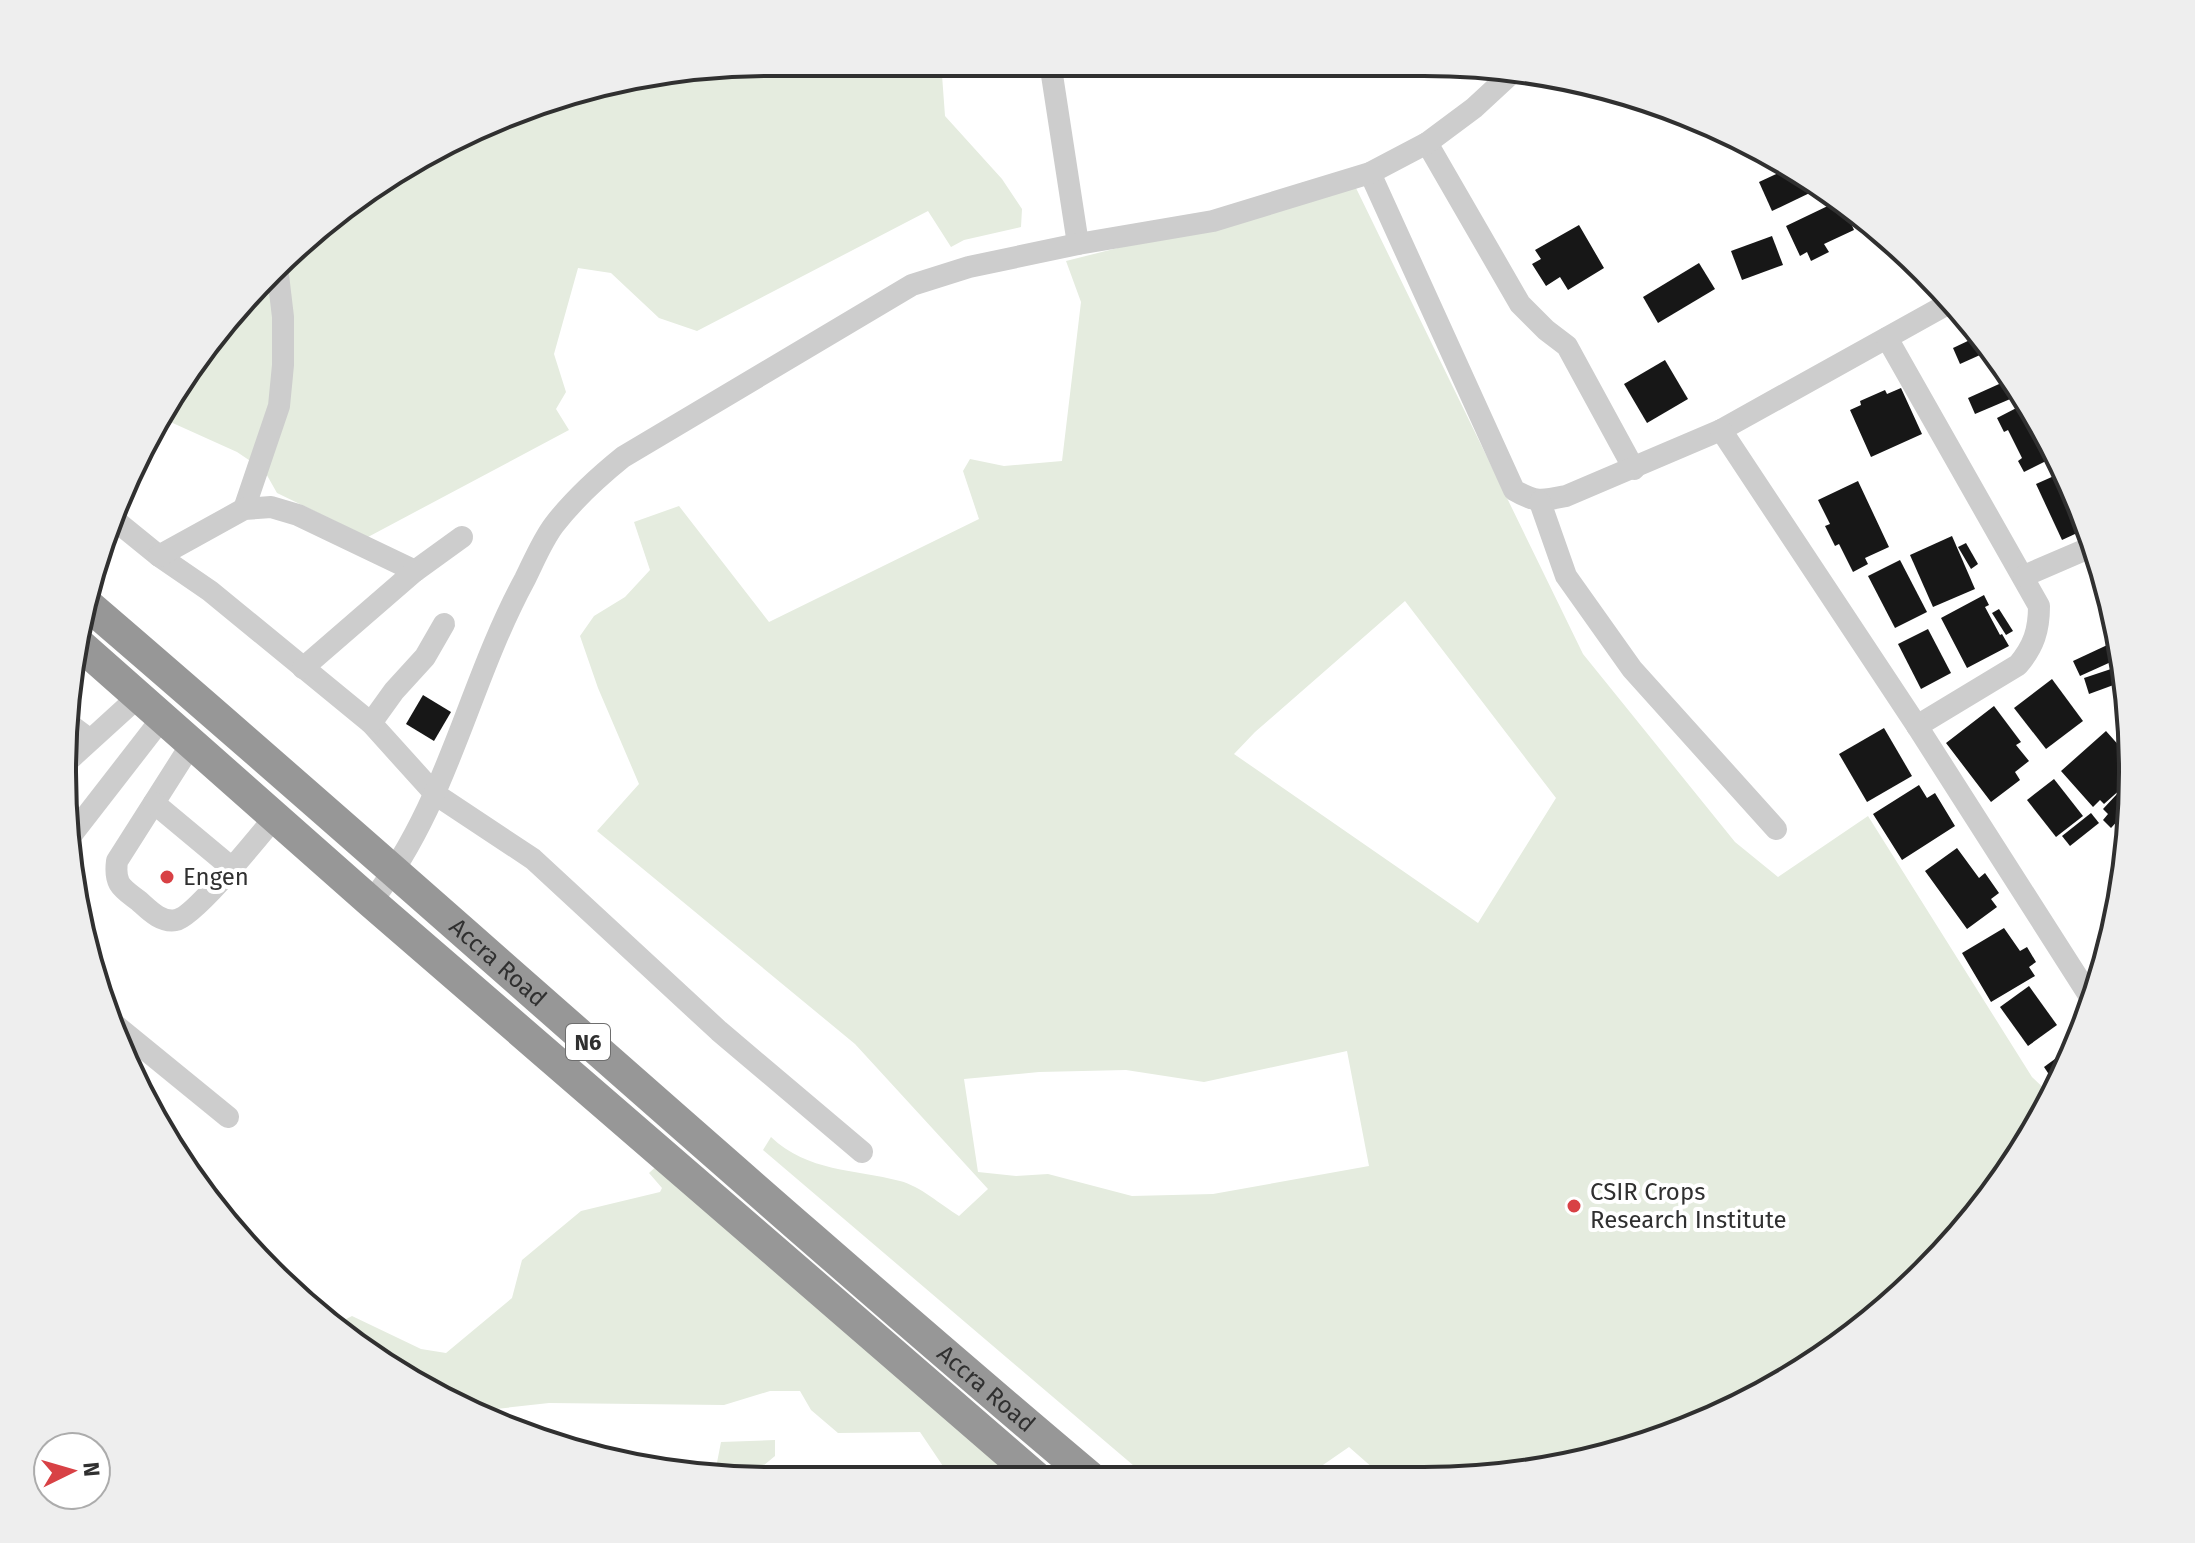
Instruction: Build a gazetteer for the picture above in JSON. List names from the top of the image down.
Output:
{
  "streets": {
    "highway": ["Accra Road", "N6"]
  },
  "places": ["Engen", "CSIR Crops Research Institute"],
  "north": "right"
}
